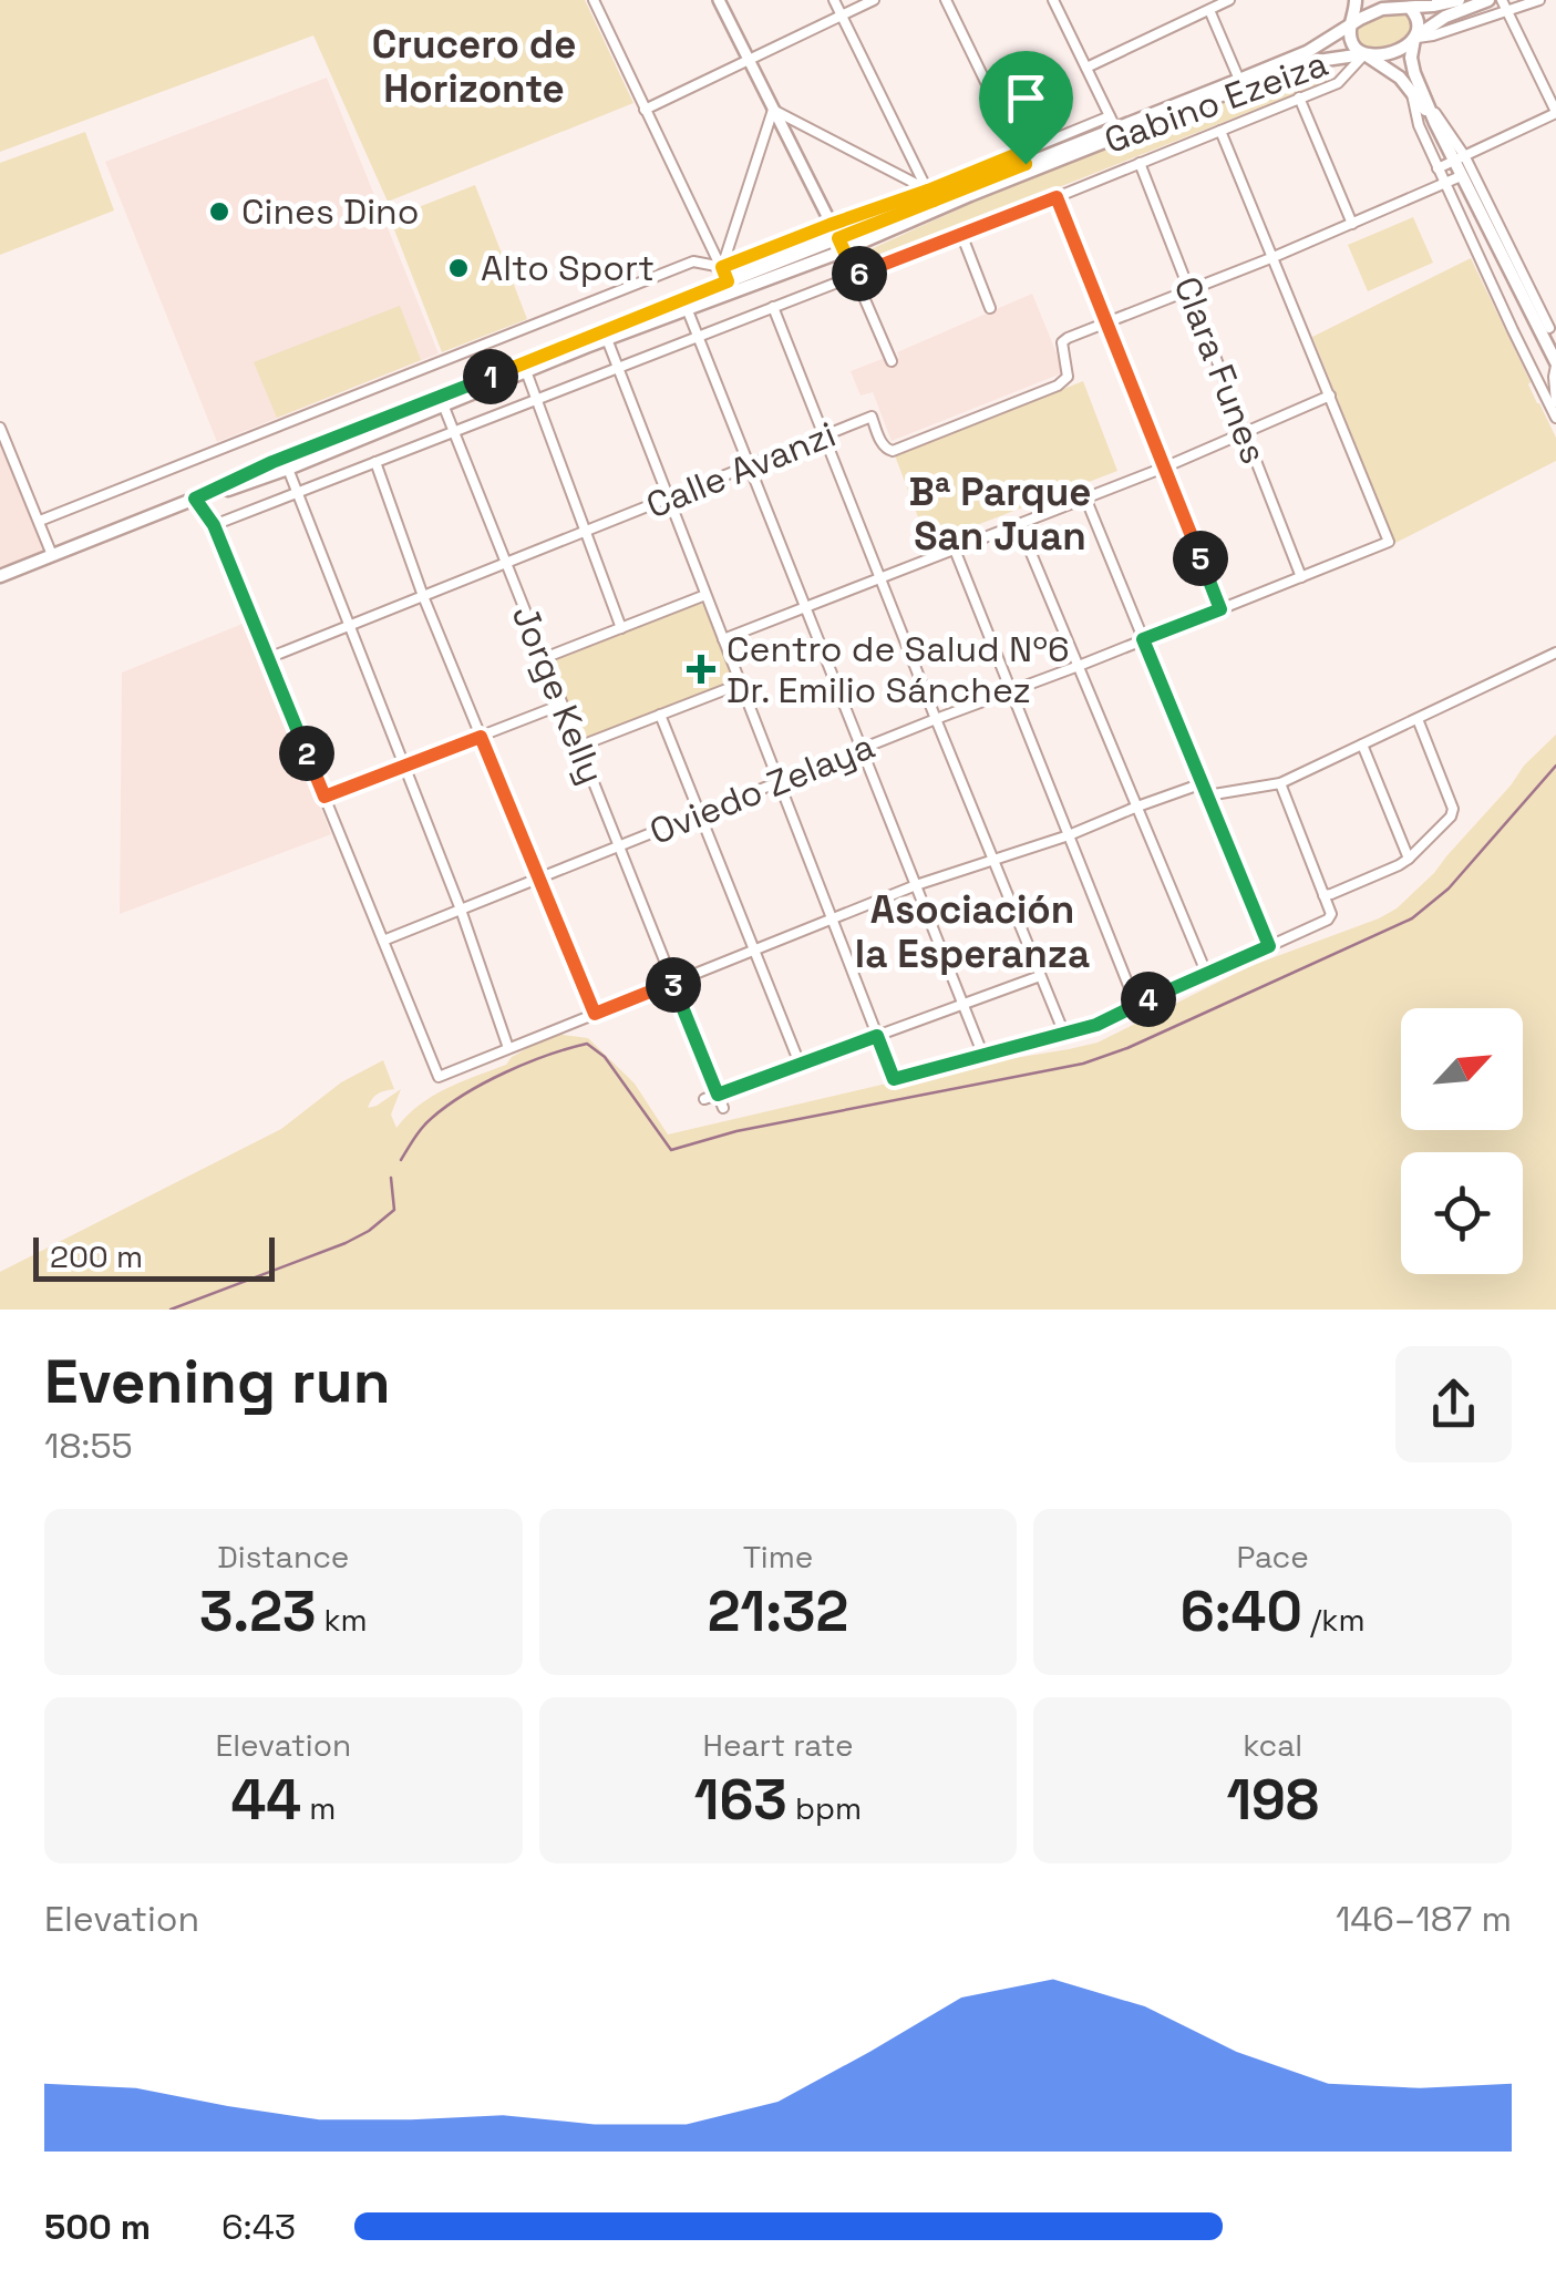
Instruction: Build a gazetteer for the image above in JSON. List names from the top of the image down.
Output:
{
  "streets": {
    "main road": ["Gabino Ezeiza"],
    "street": [
      "Clara Funes",
      "Calle Avanzi",
      "Jorge Kelly",
      "Oviedo Zelaya"
    ]
  },
  "crossings": [
    ["Gabino Ezeiza", "Jorge Kelly"],
    ["Clara Funes", "Calle Avanzi"],
    ["Clara Funes", "Oviedo Zelaya"],
    ["Calle Avanzi", "Jorge Kelly"],
    ["Jorge Kelly", "Oviedo Zelaya"]
  ],
  "districts": ["Crucero de Horizonte", "Bª Parque San Juan", "Asociación la Esperanza"],
  "places": {
    "other": ["Cines Dino", "Alto Sport"],
    "health": ["Centro de Salud Nº6 Dr. Emilio Sánchez"]
  },
  "scale_bar": "200 m",
  "north": "top right",
  "page": {
    "pins": [
      "6",
      "1",
      "5",
      "2",
      "3",
      "4"
    ],
    "scale": "200 m",
    "heading": ["Evening run", "18:55"],
    "stats": [
      ["Distance", "3.23 km"],
      ["Time", "21:32"],
      ["Pace", "6:40 /km"],
      ["Elevation", "44 m"],
      ["Heart rate", "163 bpm"],
      ["kcal", "198"]
    ],
    "chart": ["Elevation", "146–187 m"],
    "list": [
      {
        "name": "500 m",
        "note": "6:43"
      }
    ]
  }
}
